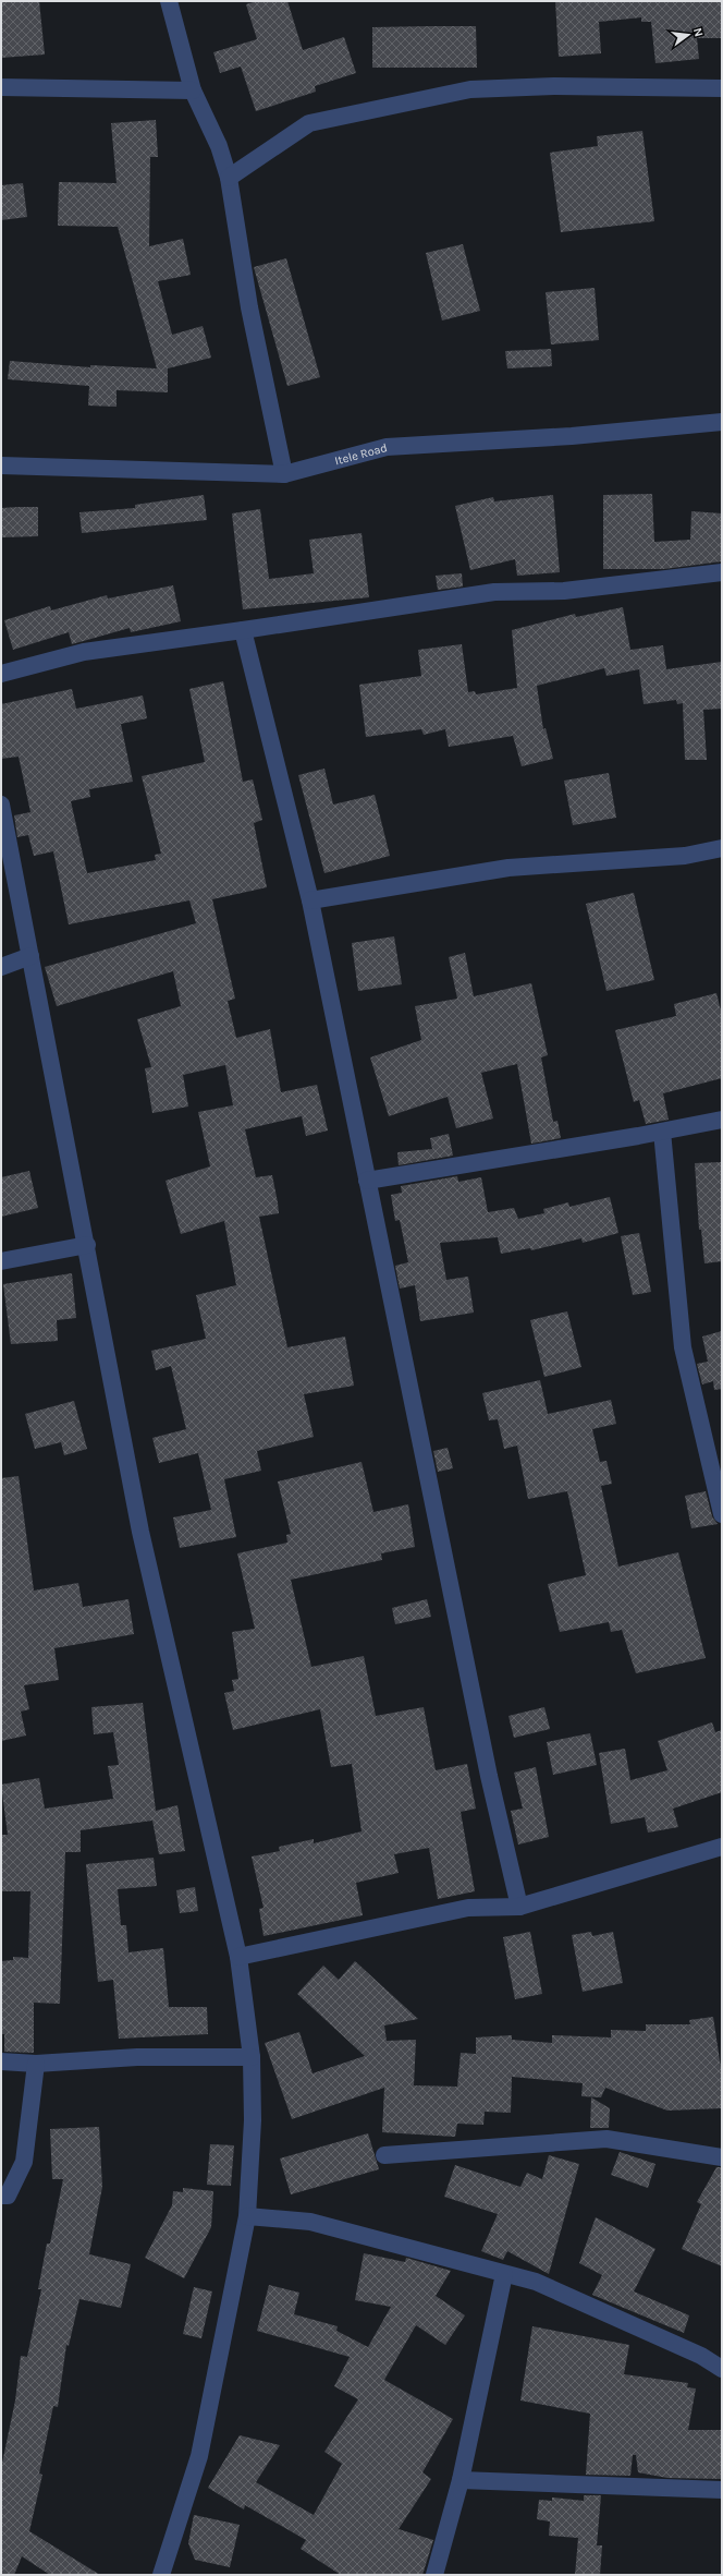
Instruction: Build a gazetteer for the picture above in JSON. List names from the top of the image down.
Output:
{
  "streets": {
    "street": ["Itele Road"]
  },
  "north": "right"
}
